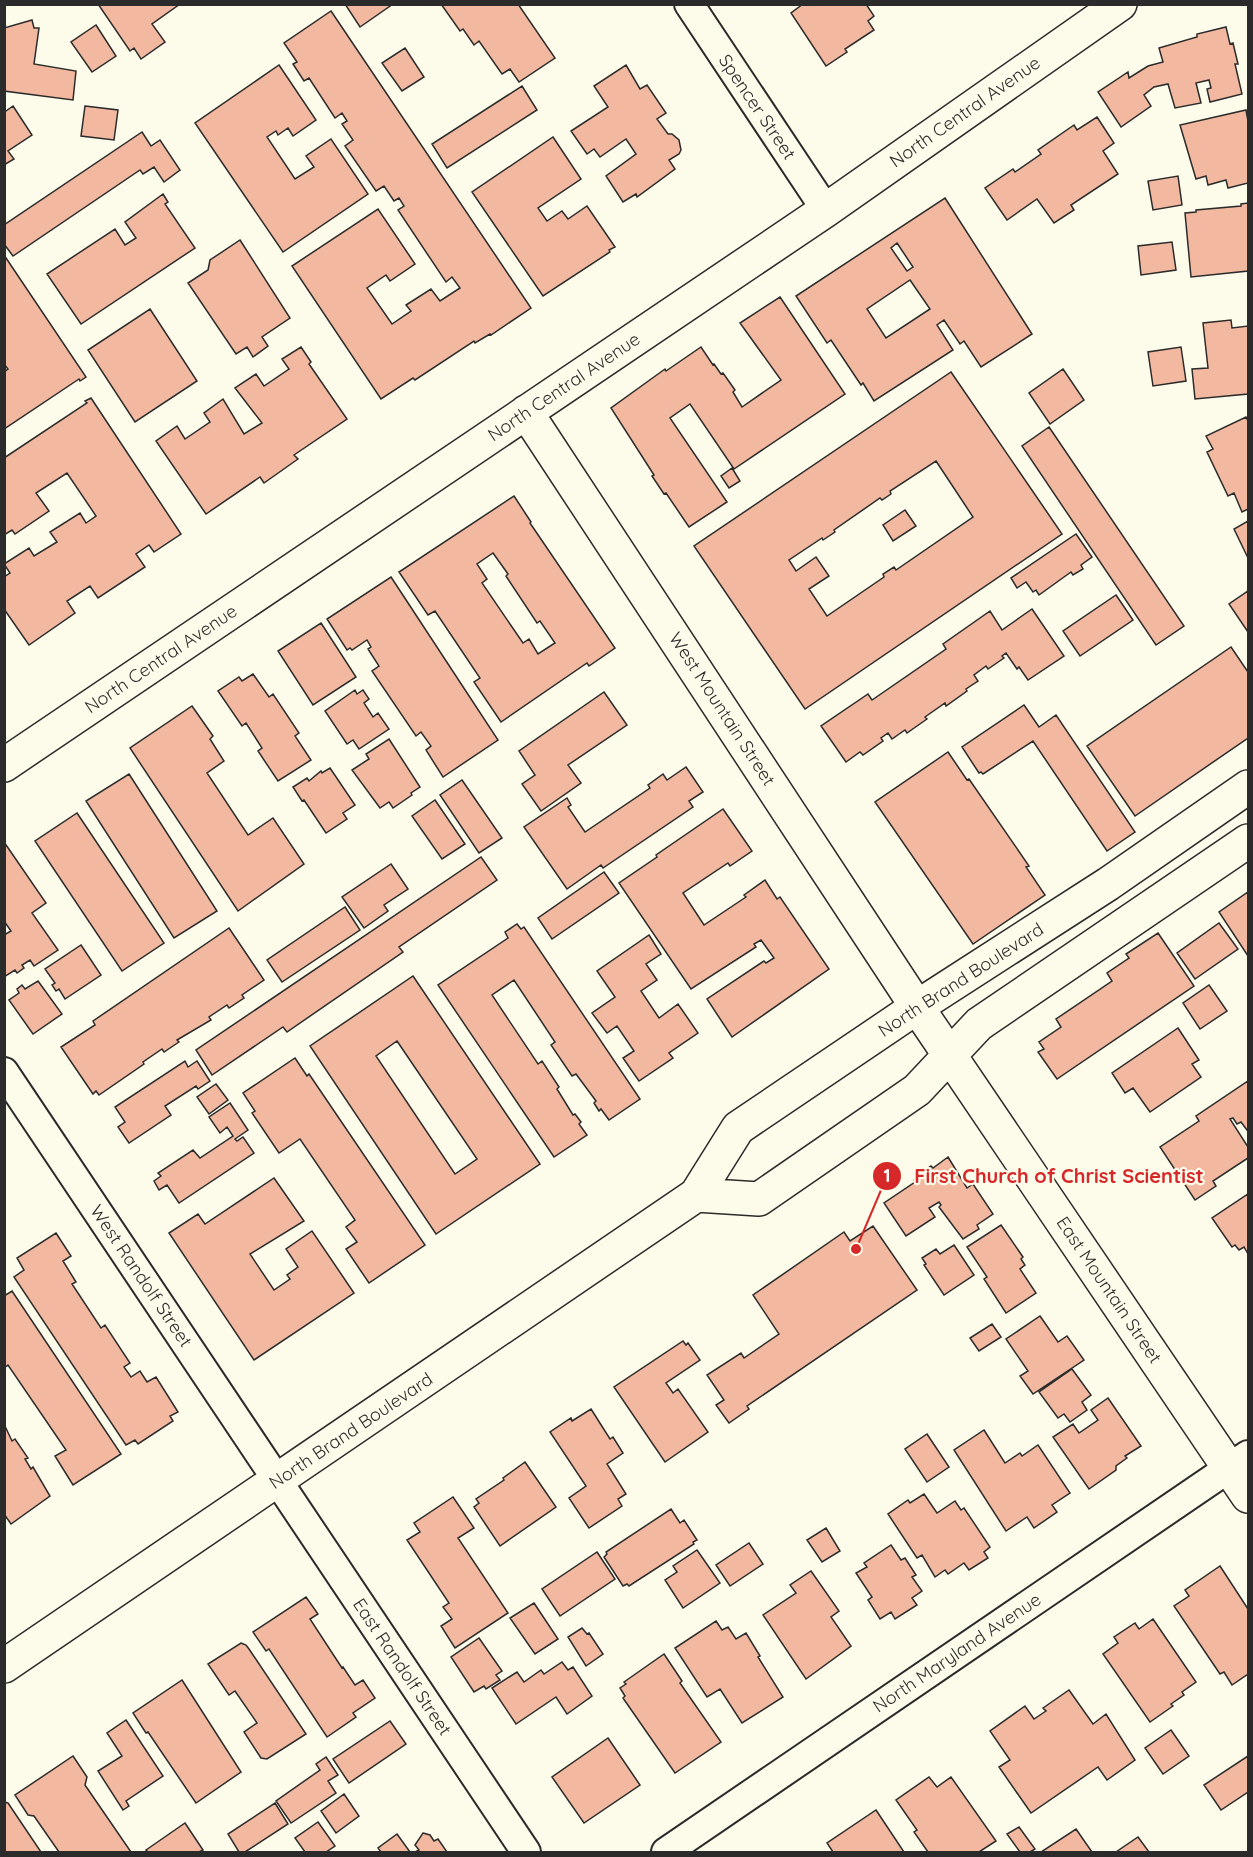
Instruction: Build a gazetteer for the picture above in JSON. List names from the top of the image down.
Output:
{
  "streets": {
    "street": [
      "Spencer Street",
      "North Central Avenue",
      "West Mountain Street",
      "North Brand Boulevard",
      "West Randolf Street",
      "East Mountain Street",
      "North Maryland Avenue",
      "East Randolf Street"
    ]
  },
  "crossings": [
    ["Spencer Street", "North Central Avenue"],
    ["North Central Avenue", "West Mountain Street"],
    ["West Mountain Street", "North Brand Boulevard"],
    ["West Mountain Street", "East Mountain Street"],
    ["North Brand Boulevard", "West Randolf Street"],
    ["North Brand Boulevard", "East Randolf Street"],
    ["West Randolf Street", "East Randolf Street"],
    ["East Mountain Street", "North Maryland Avenue"]
  ],
  "places": ["First Church of Christ Scientist"]
}
